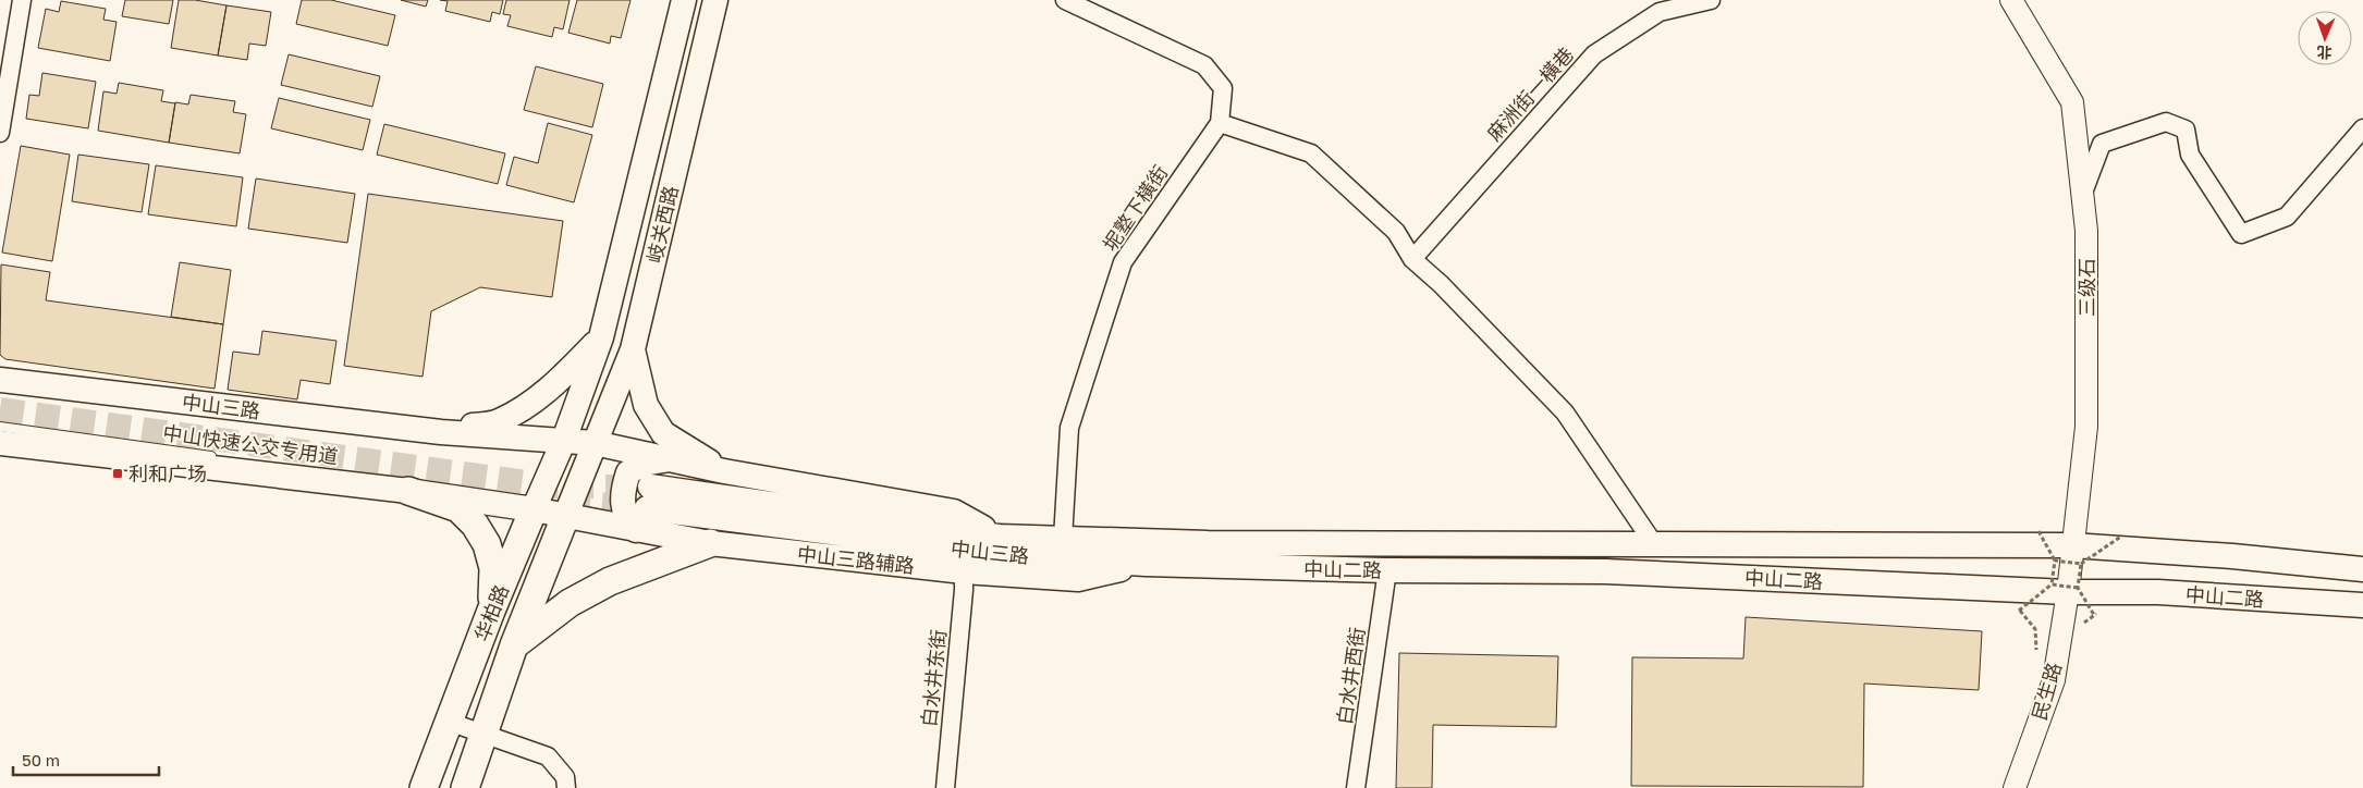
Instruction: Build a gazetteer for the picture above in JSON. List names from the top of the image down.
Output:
{
  "streets": {
    "main road": [
      "岐关西路",
      "中山三路",
      "中山三路辅路",
      "中山二路",
      "华柏路"
    ],
    "street": [
      "麻洲街一橫巷",
      "坭墪下橫街",
      "三级石",
      "白水井西街",
      "白水井东街",
      "民生路"
    ],
    "lane": ["中山快速公交专用道"]
  },
  "crossings": [
    ["坭墪下橫街", "中山三路"],
    ["岐关西路", "华柏路"],
    ["三级石", "中山二路"],
    ["三级石", "民生路"],
    ["中山三路", "中山三路辅路"],
    ["中山三路", "中山二路"],
    ["中山快速公交专用道", "中山三路辅路"],
    ["中山三路辅路", "华柏路"],
    ["中山三路辅路", "白水井东街"],
    ["中山二路", "白水井西街"],
    ["中山二路", "民生路"]
  ],
  "places": {
    "transit": ["利和广场"]
  },
  "scale_bar": "50 m",
  "north": "bottom"
}
